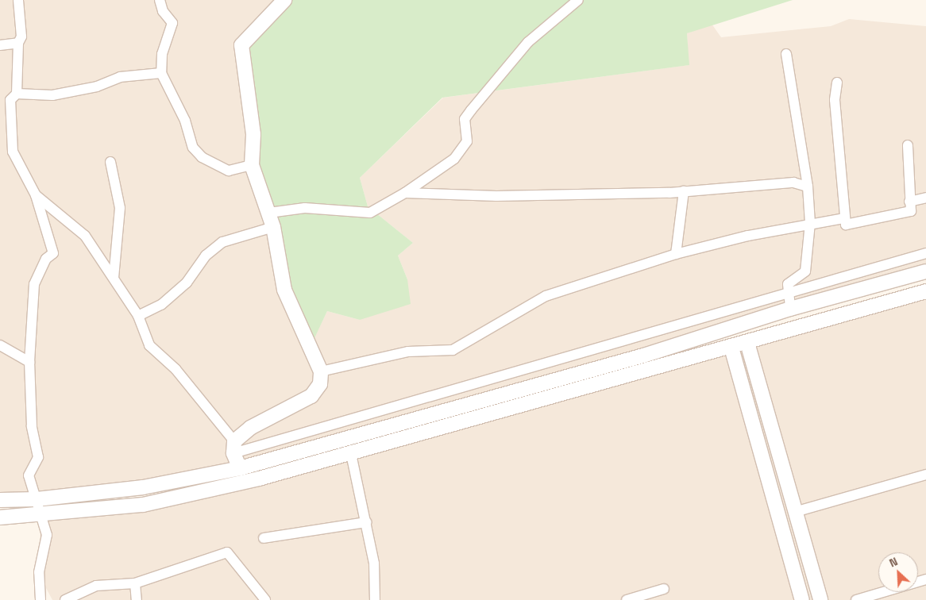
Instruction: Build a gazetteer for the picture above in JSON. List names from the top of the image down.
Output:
{
  "north": "top left"
}
